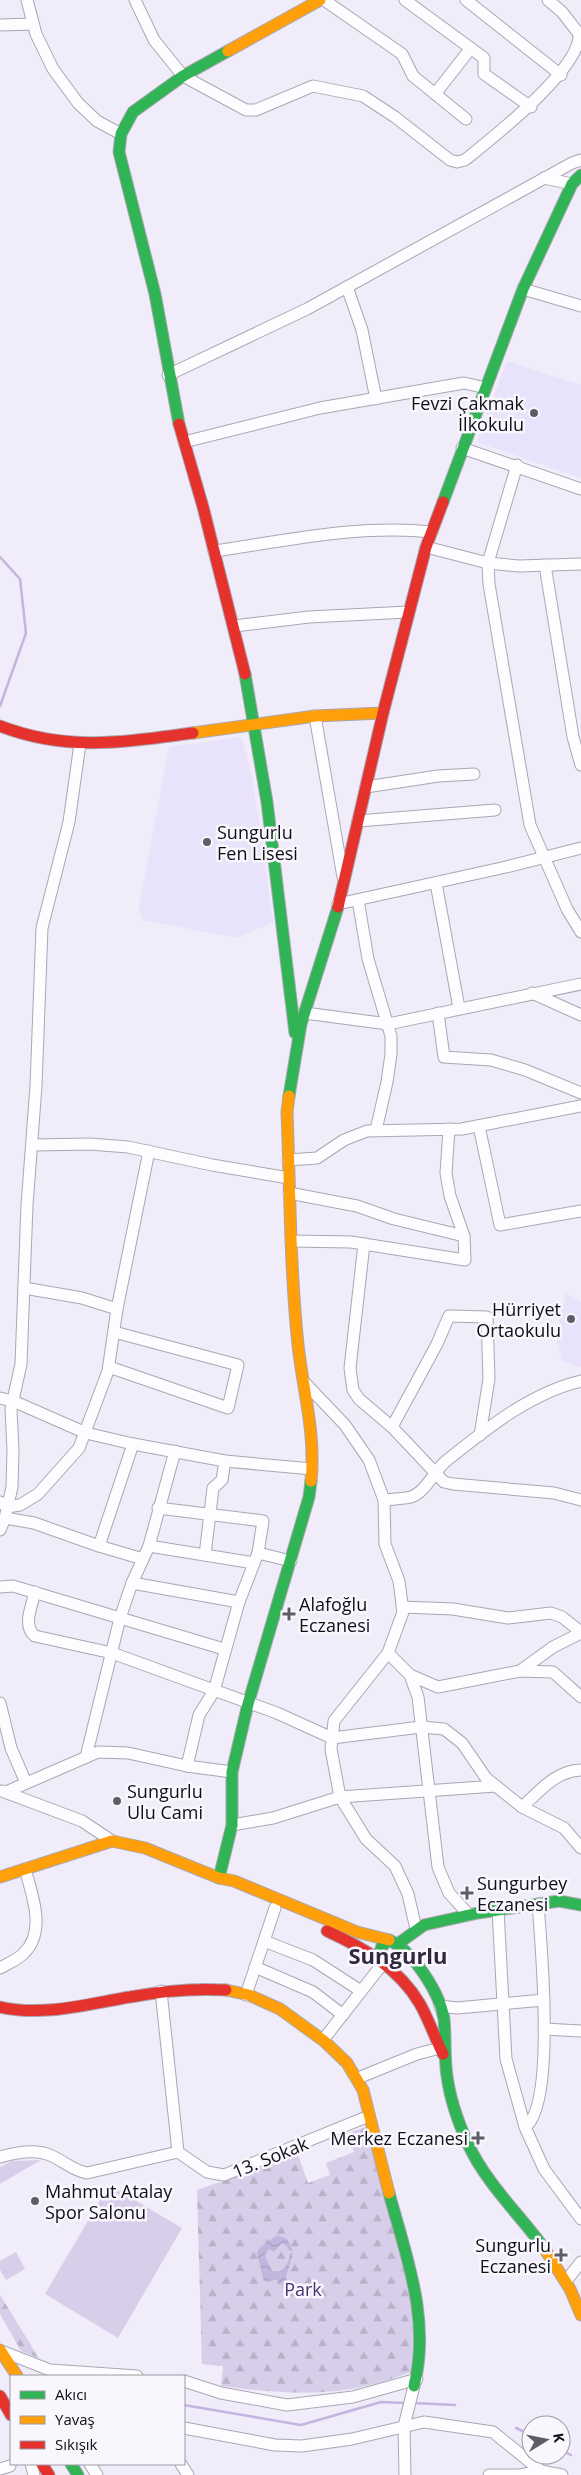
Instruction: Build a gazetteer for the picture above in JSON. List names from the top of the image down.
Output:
{
  "streets": {
    "street": ["13. Sokak"]
  },
  "districts": ["Sungurlu"],
  "parks": ["Park"],
  "places": {
    "other": [
      "Fevzi Çakmak İlkokulu",
      "Sungurlu Fen Lisesi",
      "Hürriyet Ortaokulu",
      "Sungurlu Ulu Cami",
      "Mahmut Atalay Spor Salonu"
    ],
    "health": [
      "Alafoğlu Eczanesi",
      "Sungurbey Eczanesi",
      "Merkez Eczanesi",
      "Sungurlu Eczanesi"
    ]
  },
  "legend": ["Akıcı", "Yavaş", "Sıkışık"],
  "north": "right"
}
